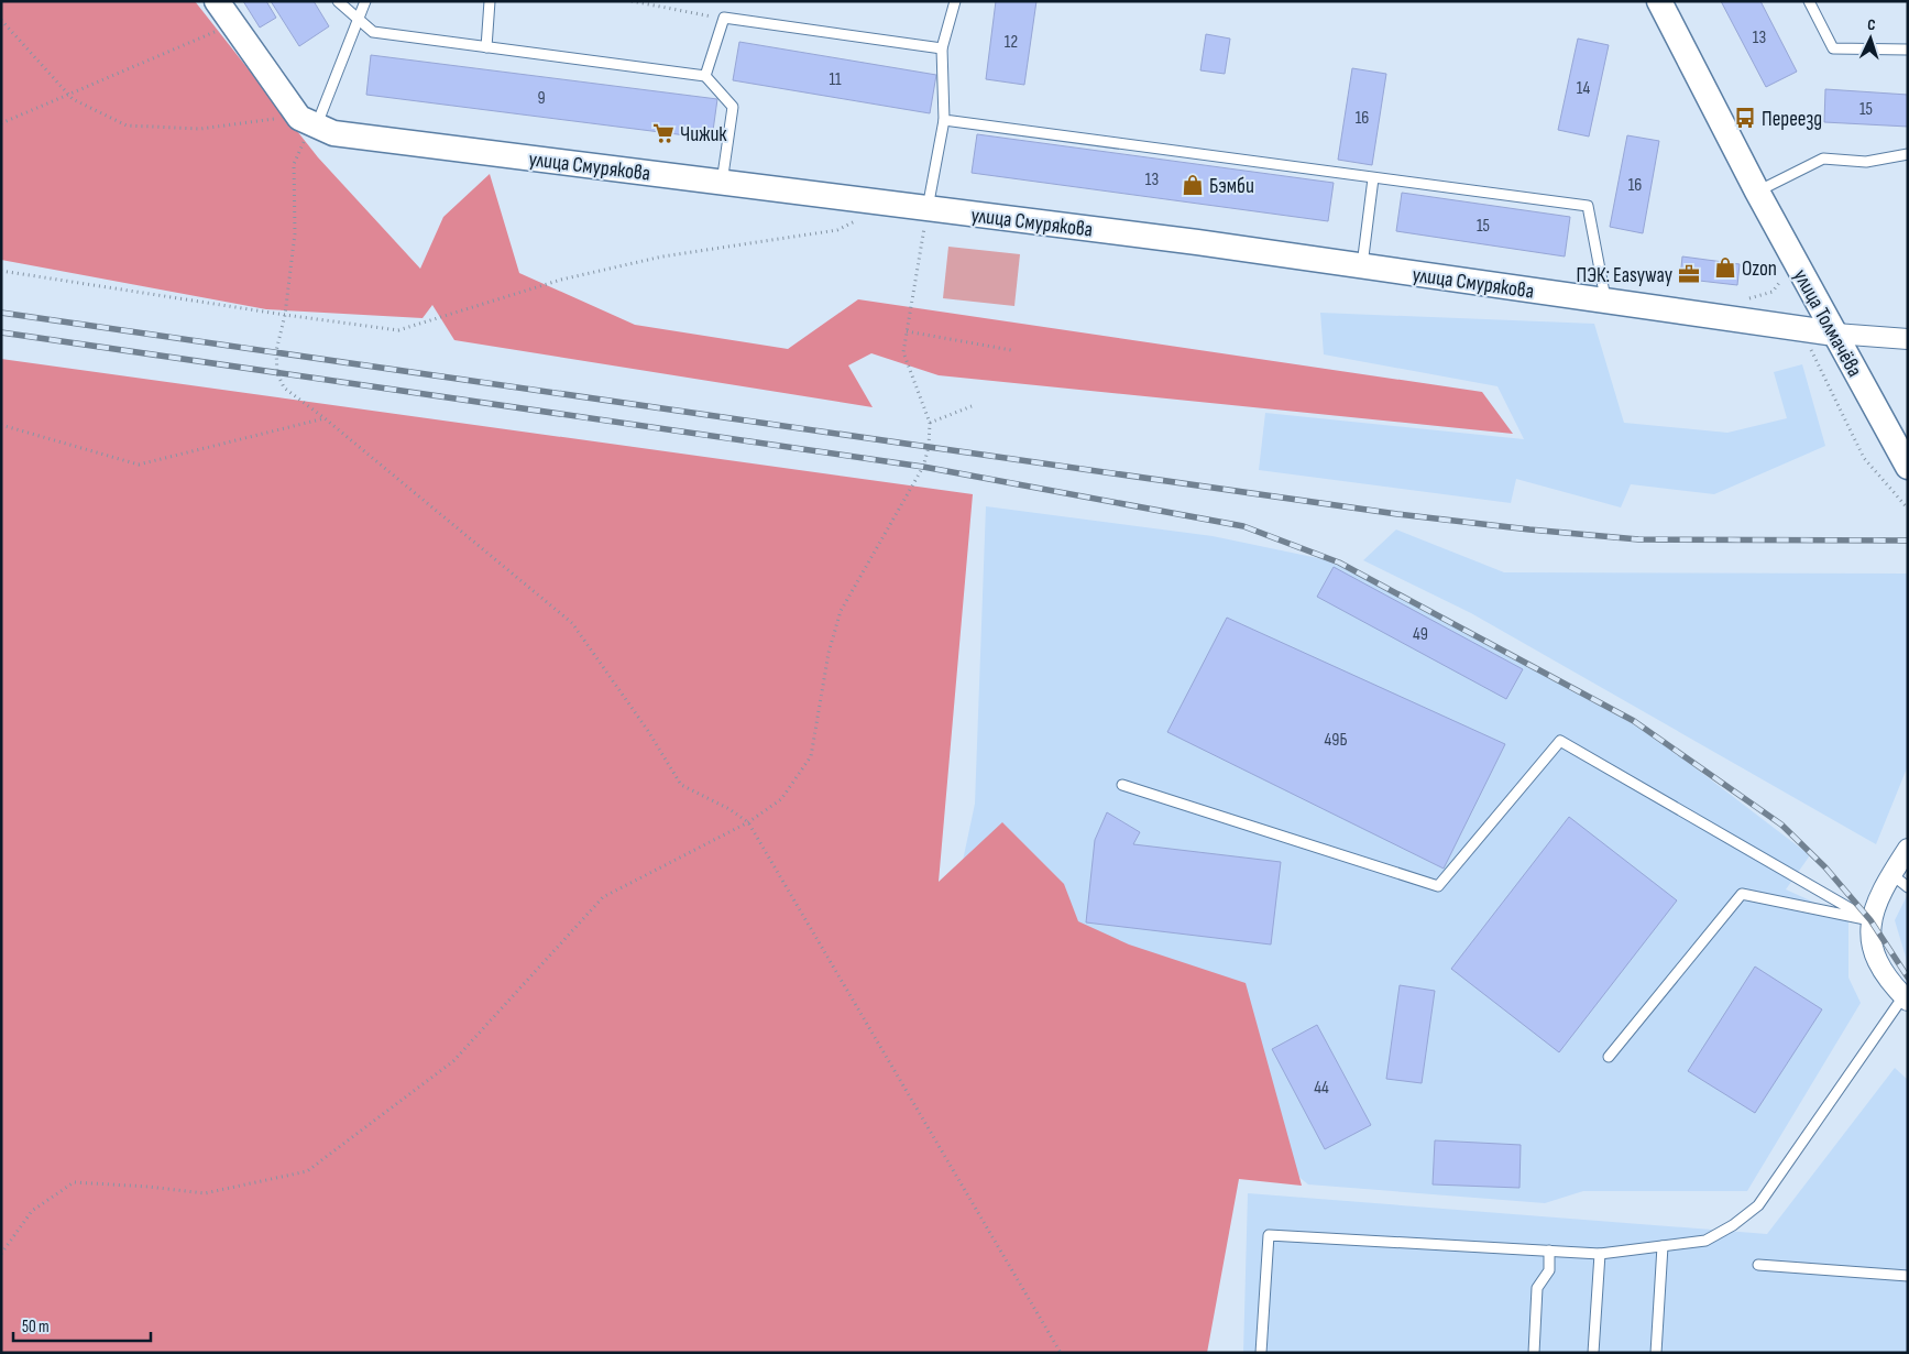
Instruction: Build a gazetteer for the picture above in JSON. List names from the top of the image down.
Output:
{
  "streets": {
    "street": ["улица Смурякова", "улица Толмачёва"]
  },
  "crossings": [
    ["улица Смурякова", "улица Толмачёва"]
  ],
  "places": {
    "bus stop": ["Переезд"],
    "supermarket": ["Чижик"],
    "shop": ["Бэмби", "Ozon"],
    "office": ["ПЭК: Easyway"]
  },
  "house_numbers": [
    "13",
    "12",
    "11",
    "14",
    "9",
    "15",
    "16",
    "13",
    "16",
    "15",
    "49",
    "49Б",
    "44"
  ],
  "scale_bar": "50 m",
  "north": "top"
}
